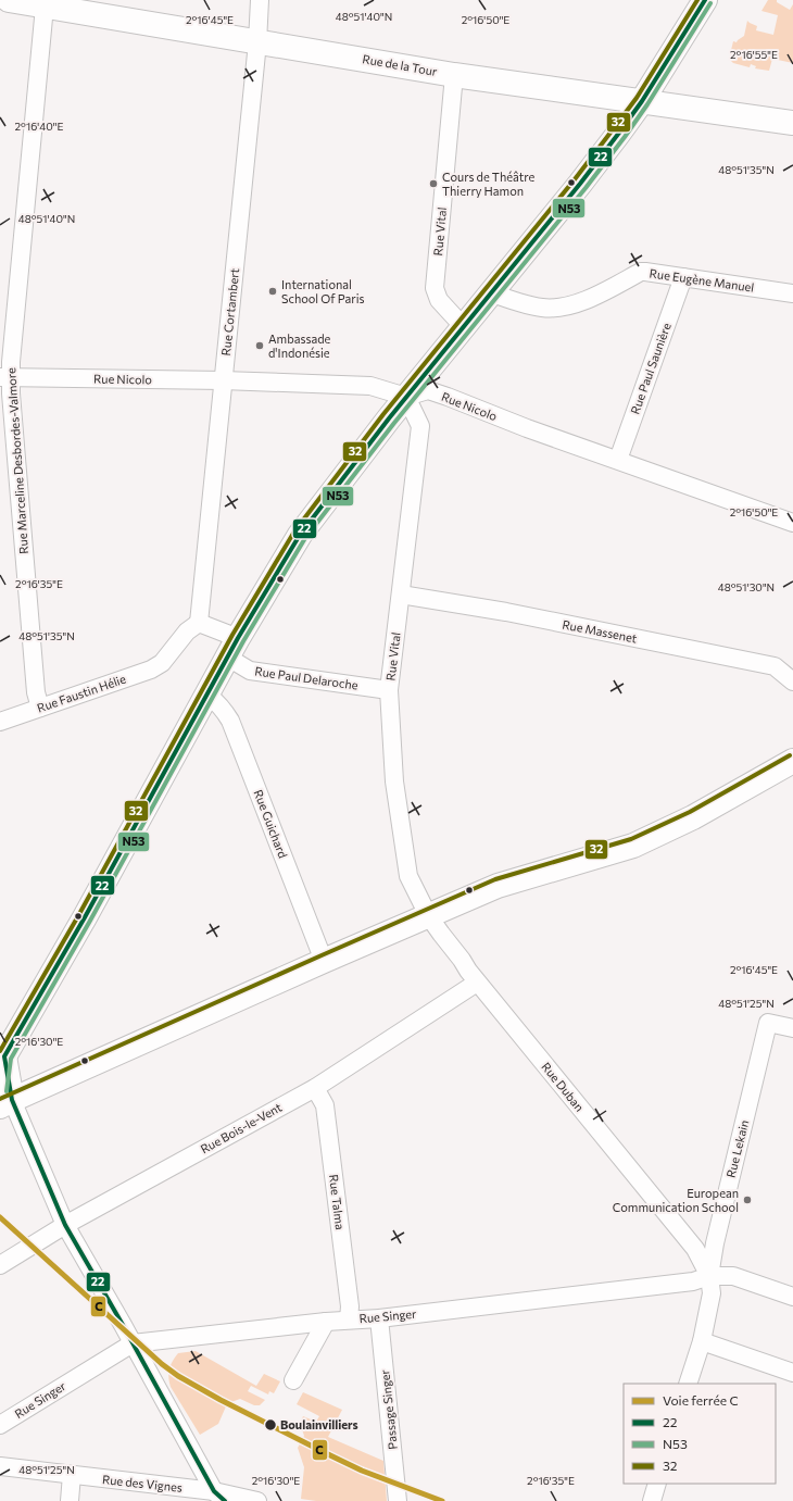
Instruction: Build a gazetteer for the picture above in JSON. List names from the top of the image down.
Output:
{
  "streets": {
    "street": [
      "Rue de la Tour",
      "Rue Vital",
      "Rue Eugène Manuel",
      "Rue Cortambert",
      "Rue Paul Saunière",
      "Rue Nicolo",
      "Rue Marceline Desbordes-Valmore",
      "Rue Massenet",
      "Rue Paul Delaroche",
      "Rue Faustin Hélie",
      "Rue Guichard",
      "Rue Duban",
      "Rue Bois-le-Vent",
      "Rue Lekain",
      "Rue Talma",
      "Rue Singer",
      "Passage Singer",
      "Rue des Vignes"
    ]
  },
  "crossings": [
    ["Rue de la Tour", "Rue Vital"],
    ["Rue de la Tour", "Rue Cortambert"],
    ["Rue de la Tour", "Rue Marceline Desbordes-Valmore"],
    ["Rue Vital", "Rue Nicolo"],
    ["Rue Vital", "Rue Massenet"],
    ["Rue Vital", "Rue Paul Delaroche"],
    ["Rue Vital", "Rue Duban"],
    ["Rue Vital", "Rue Bois-le-Vent"],
    ["Rue Eugène Manuel", "Rue Paul Saunière"],
    ["Rue Cortambert", "Rue Nicolo"],
    ["Rue Cortambert", "Rue Paul Delaroche"],
    ["Rue Cortambert", "Rue Faustin Hélie"],
    ["Rue Paul Saunière", "Rue Nicolo"],
    ["Rue Nicolo", "Rue Marceline Desbordes-Valmore"],
    ["Rue Marceline Desbordes-Valmore", "Rue Faustin Hélie"],
    ["Rue Paul Delaroche", "Rue Faustin Hélie"],
    ["Rue Duban", "Rue Bois-le-Vent"],
    ["Rue Duban", "Rue Lekain"],
    ["Rue Duban", "Rue Singer"],
    ["Rue Bois-le-Vent", "Rue Talma"],
    ["Rue Lekain", "Rue Singer"],
    ["Rue Talma", "Rue Singer"],
    ["Rue Singer", "Passage Singer"]
  ],
  "places": [
    "Cours de Théâtre Thierry Hamon",
    "International School Of Paris",
    "Ambassade d'Indonésie",
    "European Communication School",
    "Boulainvilliers"
  ],
  "lines": [
    "transit line 22",
    "transit line 32",
    "transit line N53",
    "rail line C"
  ],
  "legend": [
    "Voie ferrée C",
    "22",
    "N53",
    "32"
  ],
  "coordinates": [
    "48°51'40\"N",
    "2°16'45\"E",
    "2°16'50\"E",
    "2°16'55\"E",
    "2°16'40\"E",
    "48°51'35\"N",
    "2°16'35\"E",
    "48°51'30\"N",
    "48°51'25\"N",
    "2°16'30\"E"
  ]
}
